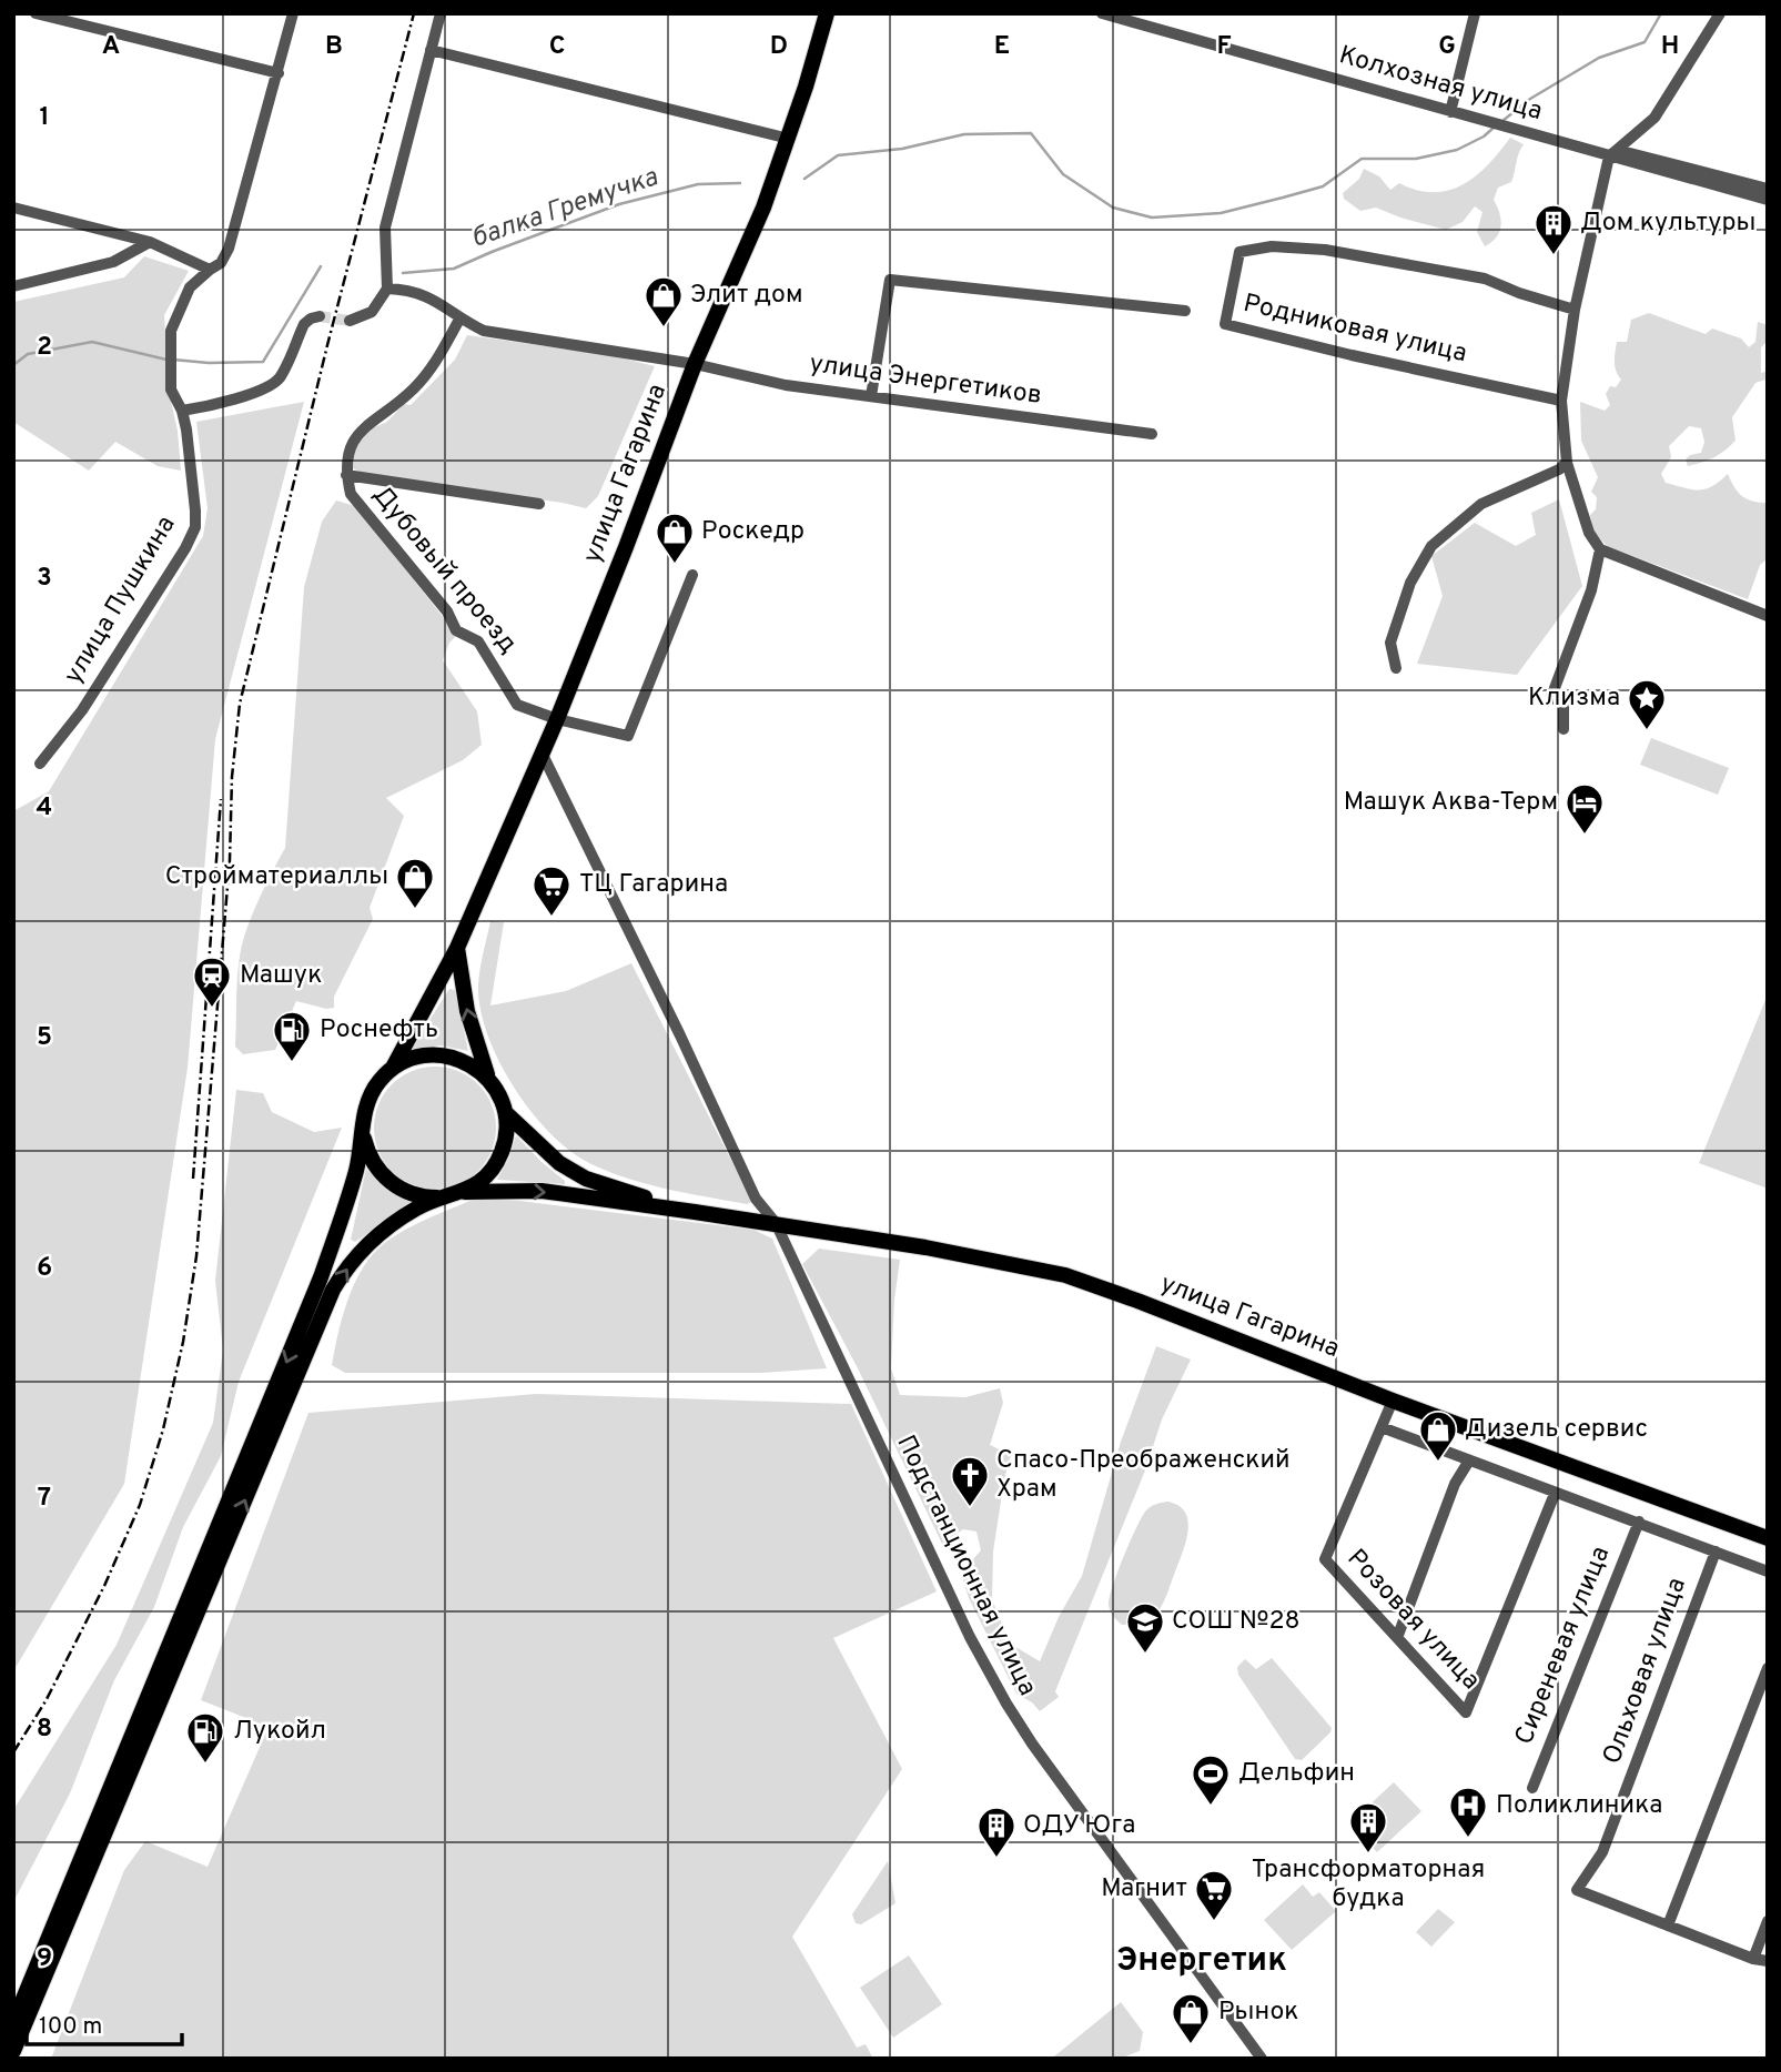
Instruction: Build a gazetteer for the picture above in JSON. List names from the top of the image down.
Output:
{
  "streets": {
    "main road": ["улица Гагарина"],
    "street": [
      "Колхозная улица",
      "Родниковая улица",
      "улица Энергетиков",
      "Дубовый проезд",
      "улица Пушкина",
      "Подстанционная улица",
      "Розовая улица",
      "Сиреневая улица",
      "Ольховая улица"
    ]
  },
  "crossings": [
    ["улица Энергетиков", "улица Гагарина"],
    ["улица Гагарина", "Дубовый проезд"],
    ["улица Гагарина", "Подстанционная улица"]
  ],
  "districts": ["Энергетик"],
  "water": ["балка Гремучка"],
  "places": {
    "building": ["Дом культуры", "Трансформаторная будка", "ОДУ Юга"],
    "shop": [
      "Элит дом",
      "Роскедр",
      "Стройматериаллы",
      "Дизель сервис",
      "Рынок"
    ],
    "place": ["Клизма"],
    "hotel": ["Машук Аква-Терм"],
    "supermarket": ["ТЦ Гагарина", "Магнит"],
    "station": ["Машук"],
    "fuel station": ["Роснефть", "Лукойл"],
    "church": ["Спасо-Преображенский Храм"],
    "school or university": ["СОШ №28"],
    "sports": ["Дельфин"],
    "hospital": ["Поликлиника"]
  },
  "scale_bar": "100 m",
  "grid": {
    "columns": [
      "A",
      "B",
      "C",
      "D",
      "E",
      "F",
      "G",
      "H"
    ],
    "rows": [
      "1",
      "2",
      "3",
      "4",
      "5",
      "6",
      "7",
      "8",
      "9"
    ]
  }
}
